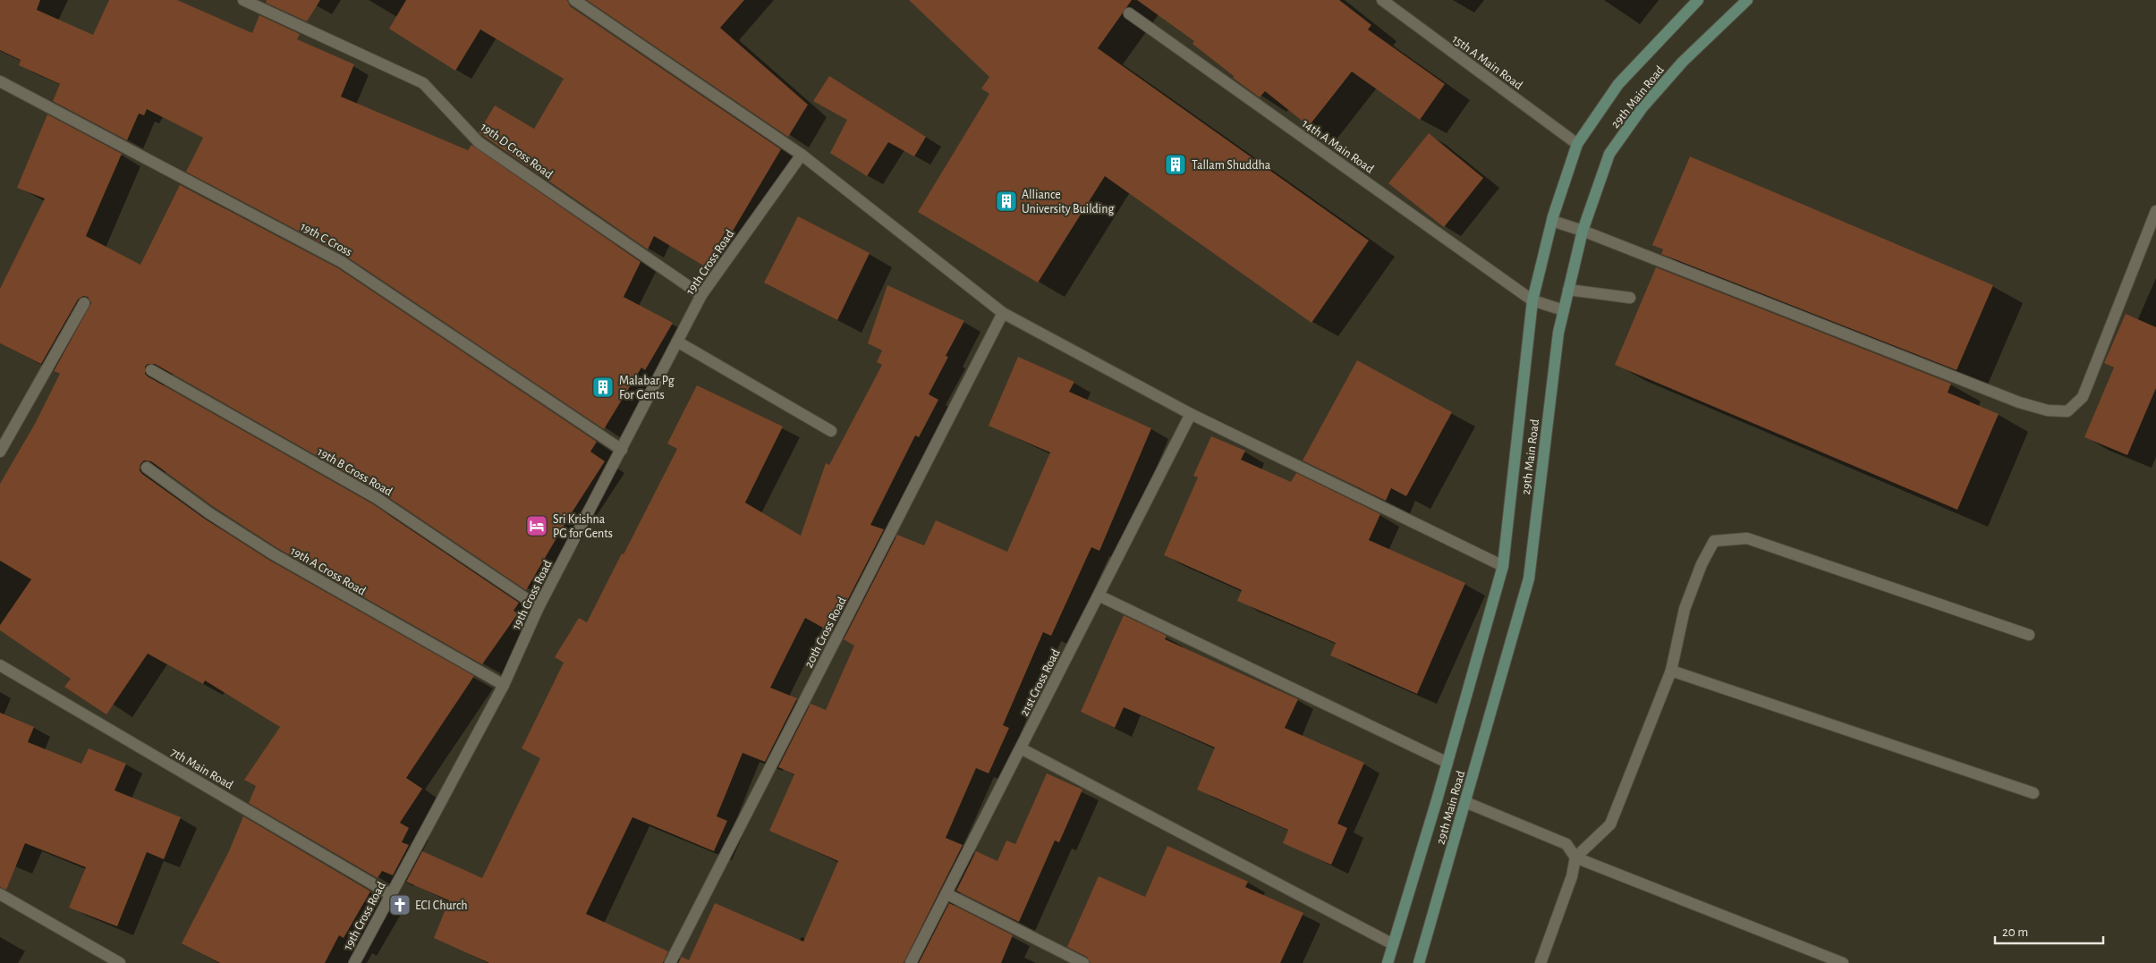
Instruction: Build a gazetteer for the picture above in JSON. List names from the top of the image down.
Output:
{
  "streets": {
    "main road": ["29th Main Road"],
    "street": [
      "15th A Main Road",
      "14th A Main Road",
      "19th D Cross Road",
      "19th C Cross",
      "19th Cross Road",
      "19th B Cross Road",
      "19th A Cross Road",
      "20th Cross Road",
      "21st Cross Road",
      "7th Main Road"
    ]
  },
  "crossings": [
    ["15th A Main Road", "29th Main Road"],
    ["29th Main Road", "14th A Main Road"],
    ["19th D Cross Road", "19th Cross Road"],
    ["19th C Cross", "19th Cross Road"],
    ["19th Cross Road", "19th B Cross Road"],
    ["19th Cross Road", "19th A Cross Road"],
    ["19th Cross Road", "7th Main Road"]
  ],
  "places": {
    "building": ["Tallam Shuddha", "Alliance University Building", "Malabar Pg For Gents"],
    "hotel": ["Sri Krishna PG for Gents"],
    "church": ["ECI Church"]
  },
  "scale_bar": "20 m"
}
